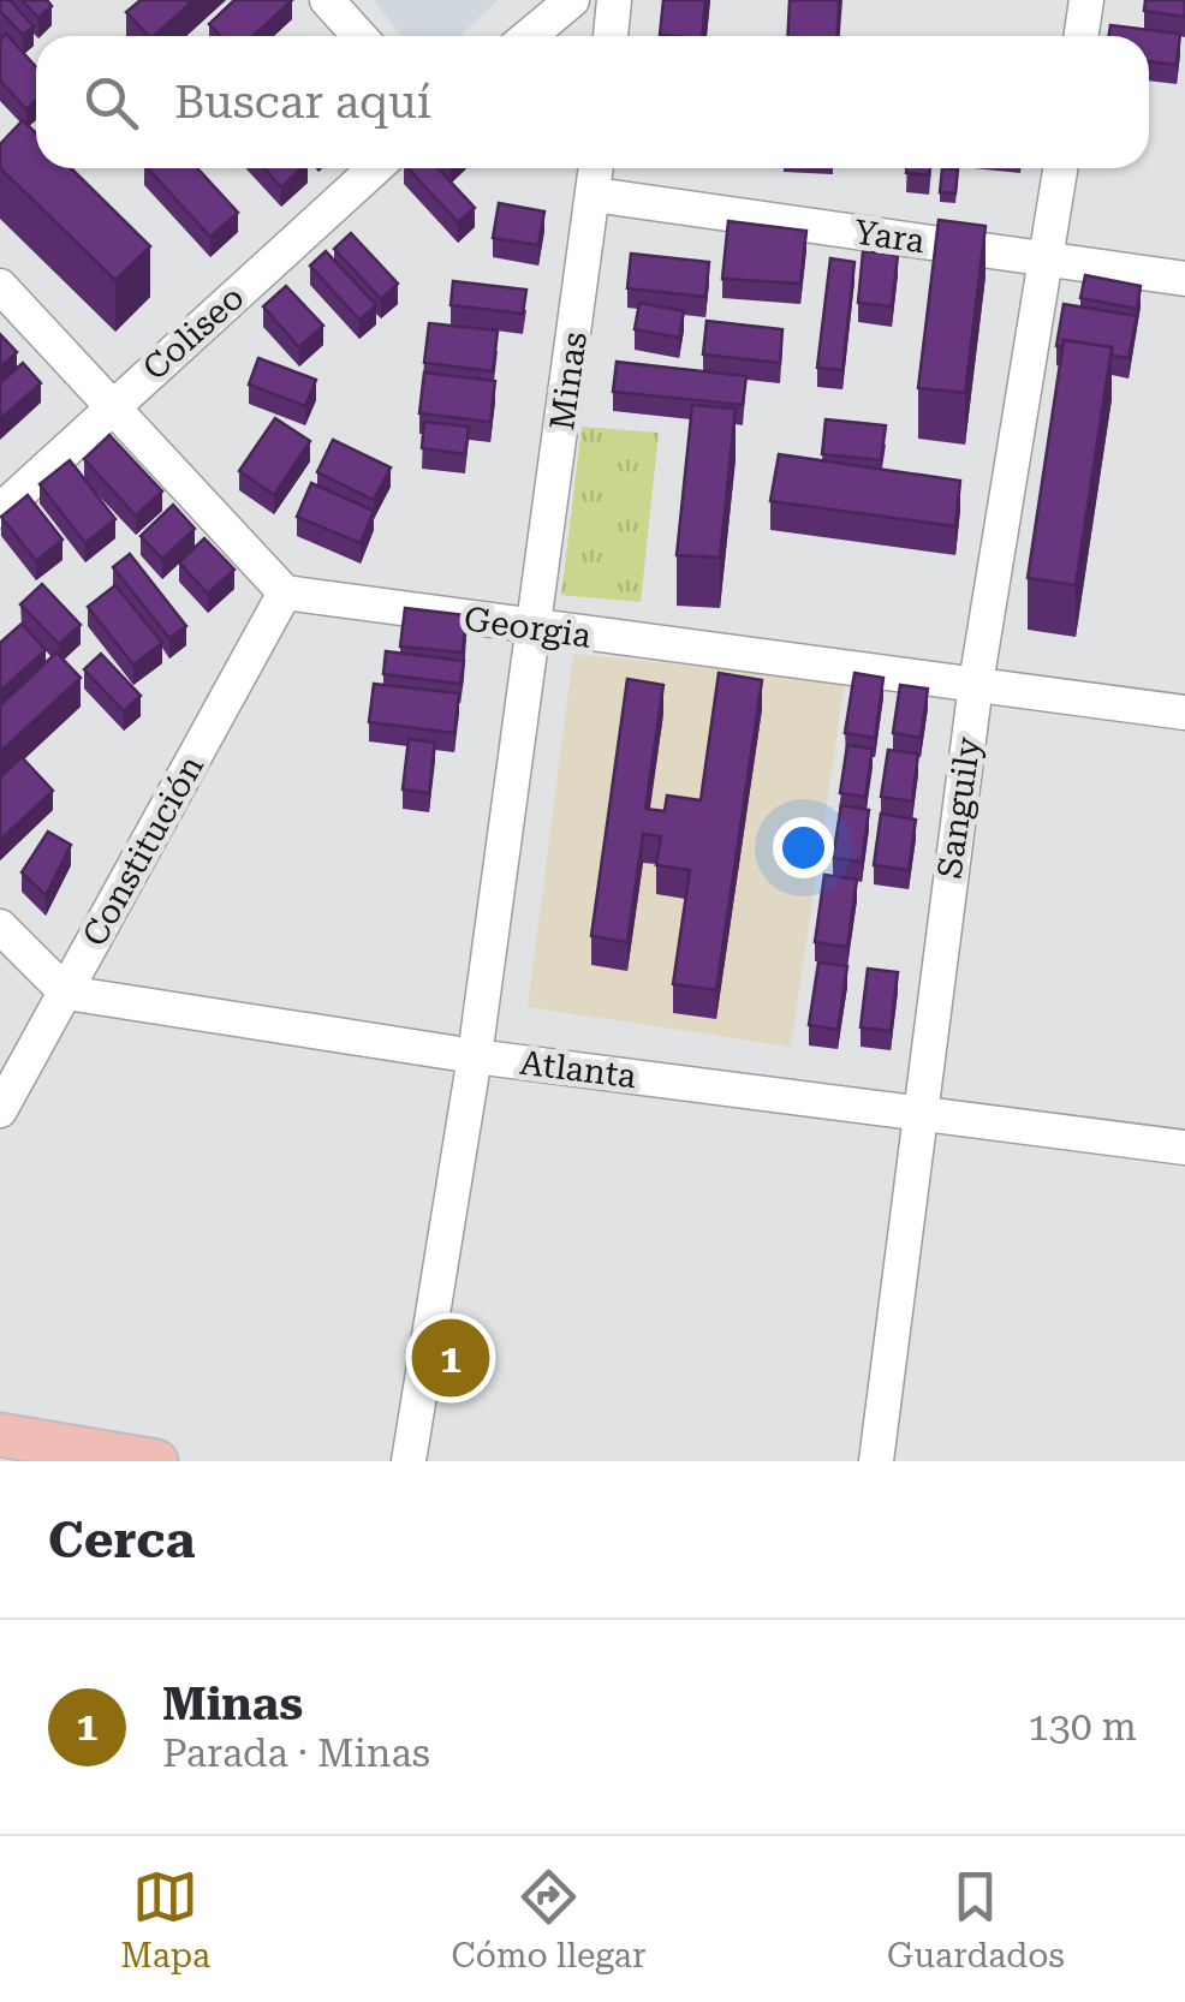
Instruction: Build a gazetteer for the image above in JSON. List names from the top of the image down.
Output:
{
  "streets": {
    "street": [
      "Yara",
      "Coliseo",
      "Minas",
      "Georgia",
      "Sanguily",
      "Constitución",
      "Atlanta"
    ]
  },
  "crossings": [
    ["Yara", "Minas"],
    ["Yara", "Sanguily"],
    ["Minas", "Georgia"],
    ["Minas", "Atlanta"],
    ["Georgia", "Sanguily"],
    ["Georgia", "Constitución"],
    ["Sanguily", "Atlanta"],
    ["Constitución", "Atlanta"]
  ],
  "page": {
    "search": "Buscar aquí",
    "pins": "1",
    "heading": "Cerca",
    "list": [
      {
        "mark": "1",
        "name": "Minas",
        "note": "Parada · Minas",
        "value": "130 m"
      }
    ],
    "nav": ["Mapa", "Cómo llegar", "Guardados"]
  }
}
